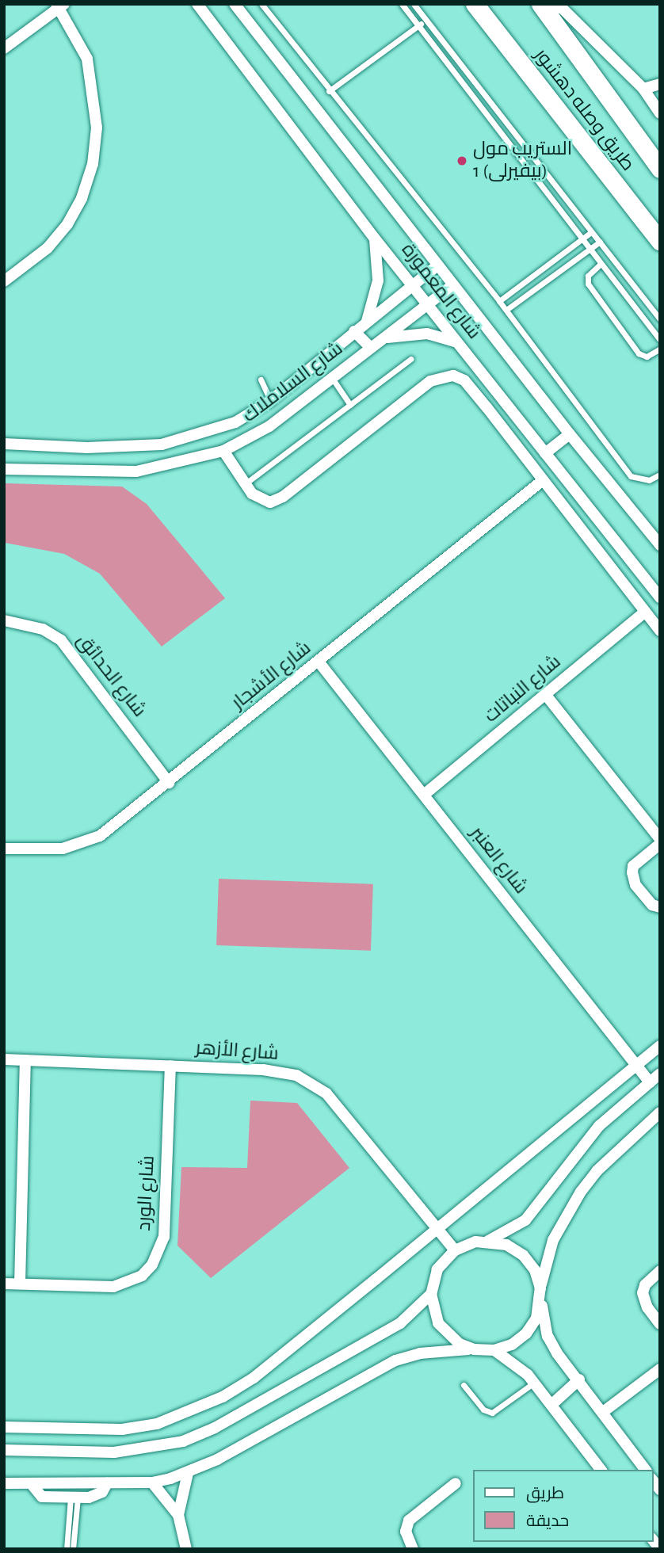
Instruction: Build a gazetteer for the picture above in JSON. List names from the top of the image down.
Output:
{
  "streets": {
    "main road": ["طريق وصله دهشور"],
    "street": [
      "شارع المعمورة",
      "شارع السلاملاك",
      "شارع الحدائق",
      "شارع الأشجار",
      "شارع النباتات",
      "شارع العنبر",
      "شارع الأزهر",
      "شارع الورد"
    ]
  },
  "crossings": [
    ["شارع المعمورة", "شارع السلاملاك"],
    ["شارع الحدائق", "شارع الأشجار"],
    ["شارع الأشجار", "شارع العنبر"],
    ["شارع النباتات", "شارع العنبر"],
    ["شارع الأزهر", "شارع الورد"]
  ],
  "places": ["الستريب مول 1 (بيفيرلى)"],
  "legend": ["طريق", "حديقة"]
}
